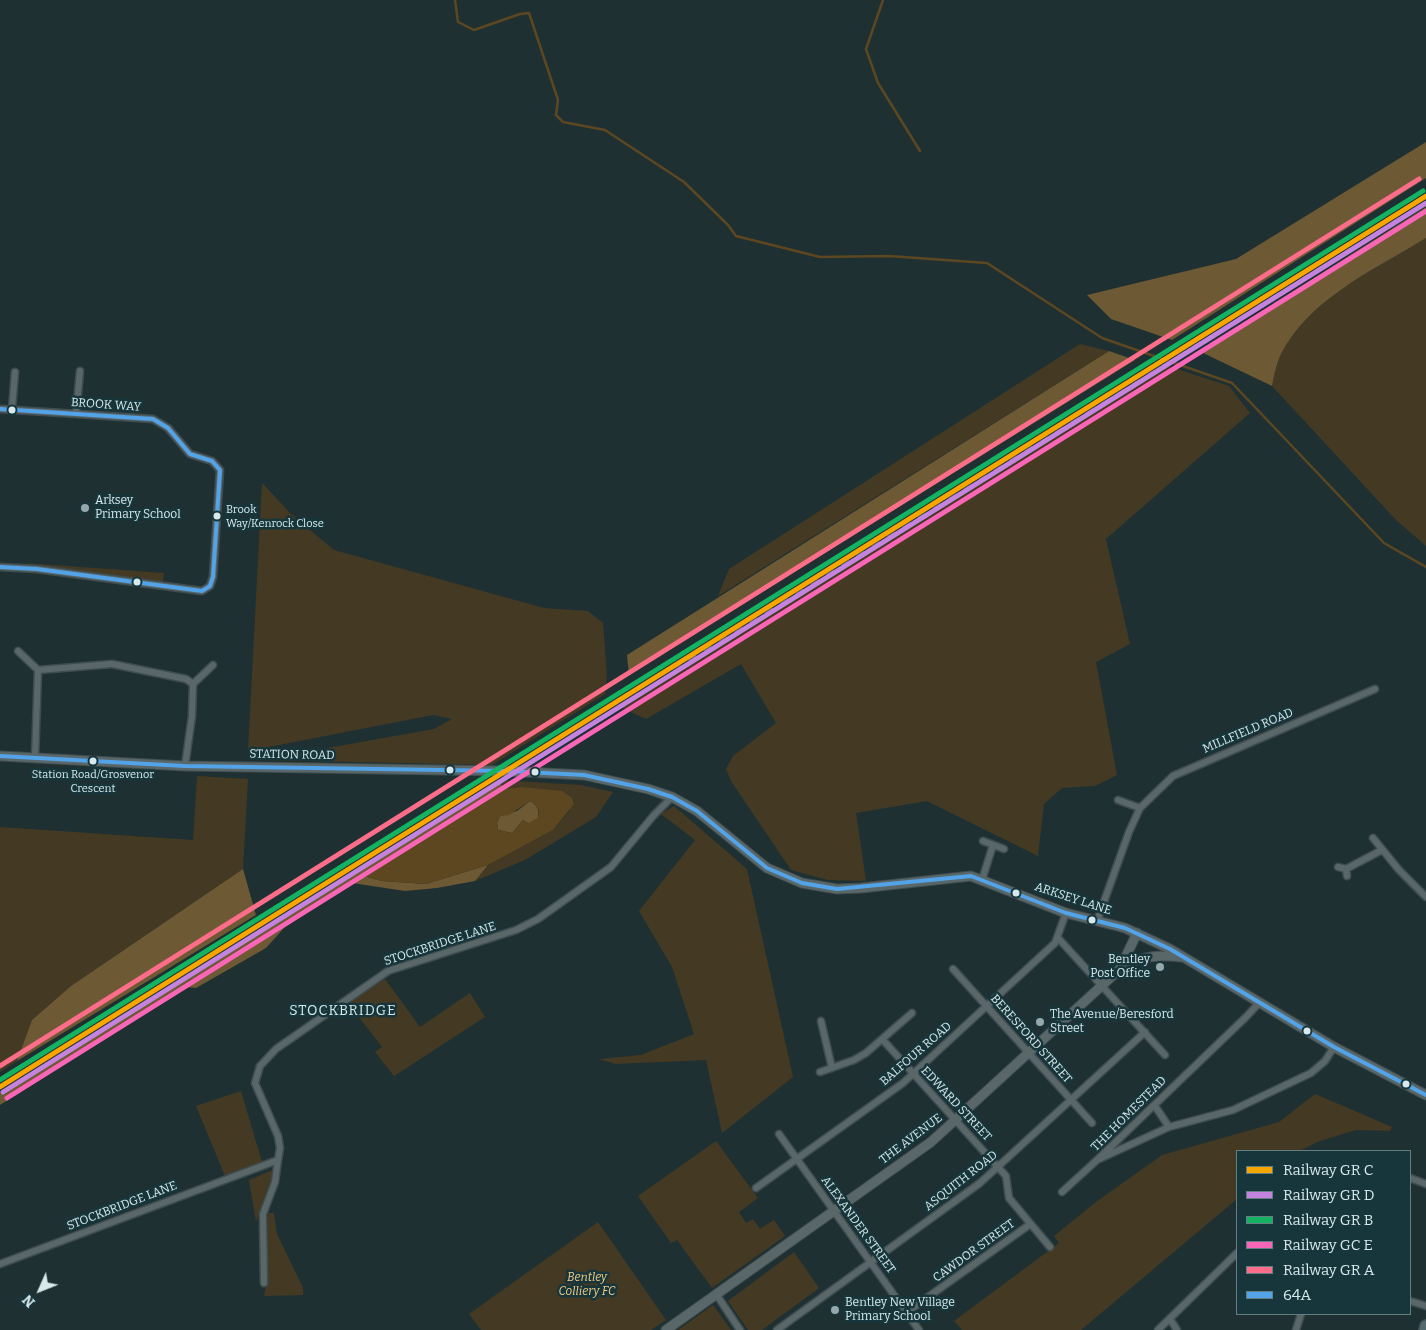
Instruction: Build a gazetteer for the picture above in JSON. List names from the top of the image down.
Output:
{
  "streets": {
    "street": [
      "BROOK WAY",
      "MILLFIELD ROAD",
      "STATION ROAD",
      "ARKSEY LANE",
      "STOCKBRIDGE LANE",
      "BERESFORD STREET",
      "BALFOUR ROAD",
      "EDWARD STREET",
      "THE HOMESTEAD",
      "THE AVENUE",
      "ASQUITH ROAD",
      "ALEXANDER STREET",
      "CAWDOR STREET"
    ]
  },
  "crossings": [
    ["MILLFIELD ROAD", "ARKSEY LANE"],
    ["STATION ROAD", "ARKSEY LANE"],
    ["ARKSEY LANE", "STOCKBRIDGE LANE"],
    ["ARKSEY LANE", "BALFOUR ROAD"],
    ["ARKSEY LANE", "THE HOMESTEAD"],
    ["ARKSEY LANE", "THE AVENUE"],
    ["BERESFORD STREET", "BALFOUR ROAD"],
    ["BERESFORD STREET", "THE AVENUE"],
    ["BERESFORD STREET", "ASQUITH ROAD"],
    ["BALFOUR ROAD", "EDWARD STREET"],
    ["BALFOUR ROAD", "ALEXANDER STREET"],
    ["EDWARD STREET", "THE AVENUE"],
    ["EDWARD STREET", "ASQUITH ROAD"],
    ["EDWARD STREET", "CAWDOR STREET"],
    ["THE AVENUE", "ALEXANDER STREET"],
    ["ASQUITH ROAD", "ALEXANDER STREET"],
    ["ALEXANDER STREET", "CAWDOR STREET"]
  ],
  "districts": ["STOCKBRIDGE"],
  "parks": ["Bentley Colliery FC"],
  "places": [
    "Arksey Primary School",
    "Brook Way/Kenrock Close",
    "Station Road/Grosvenor Crescent",
    "Bentley Post Office",
    "The Avenue/Beresford Street",
    "Bentley New Village Primary School"
  ],
  "lines": ["transit line 64A"],
  "legend": [
    "Railway GR C",
    "Railway GR D",
    "Railway GR B",
    "Railway GC E",
    "Railway GR A",
    "64A"
  ],
  "north": "bottom left"
}
